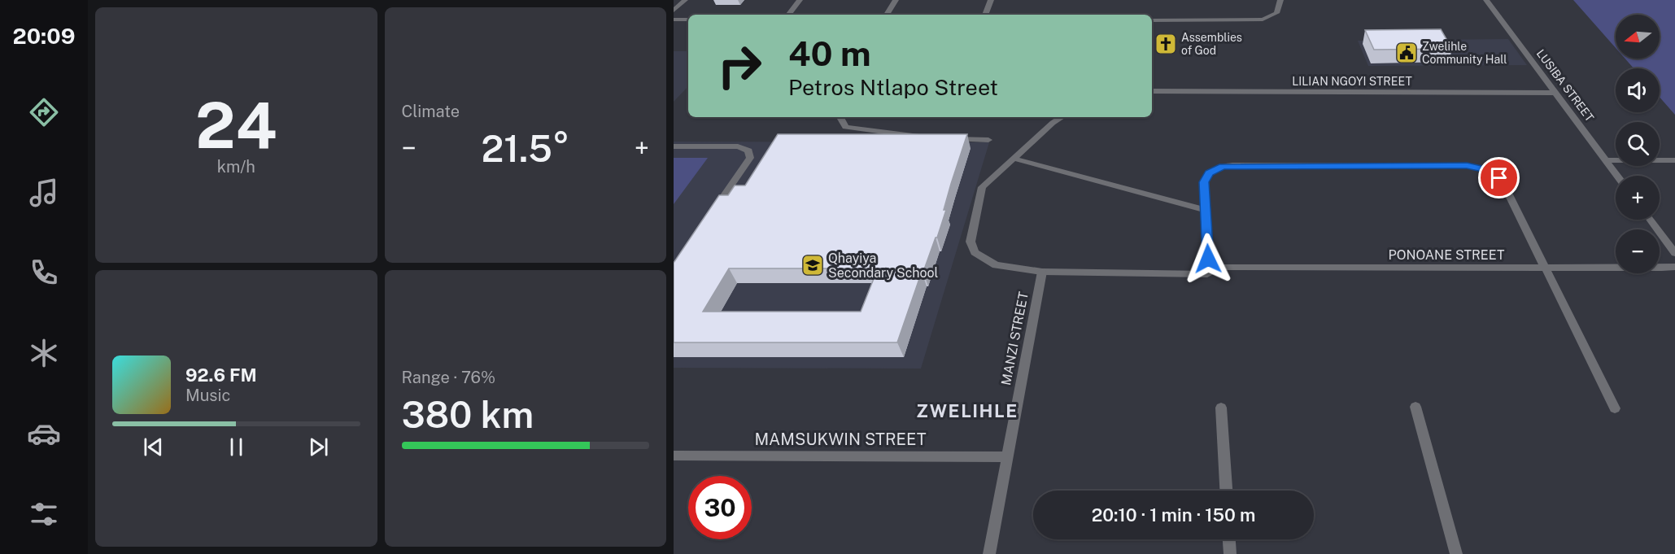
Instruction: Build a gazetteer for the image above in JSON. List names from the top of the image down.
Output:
{
  "streets": {
    "street": [
      "LILIAN NGOYI STREET",
      "LUSIBA STREET",
      "PONOANE STREET",
      "MANZI STREET",
      "MAMSUKWIN STREET"
    ]
  },
  "crossings": [
    ["LILIAN NGOYI STREET", "LUSIBA STREET"],
    ["PONOANE STREET", "MANZI STREET"],
    ["MANZI STREET", "MAMSUKWIN STREET"]
  ],
  "districts": ["ZWELIHLE"],
  "places": {
    "church": ["Assemblies of God"],
    "public building": ["Zwelihle Community Hall"],
    "school or university": ["Qhayiya Secondary School"]
  },
  "north": "left",
  "page": {
    "tabs": "20:09",
    "tile": [
      ["24", "km/h"],
      "Climate",
      ["Range · 76%", "380 km"]
    ],
    "map_buttons": ["+", "−"],
    "turn": ["40 m", "Petros Ntlapo Street"],
    "heat": ["−", "21.5°", "+"],
    "song": ["92.6 FM", "Music"],
    "limit": "30",
    "trip": "20:10 · 1 min · 150 m"
  }
}
